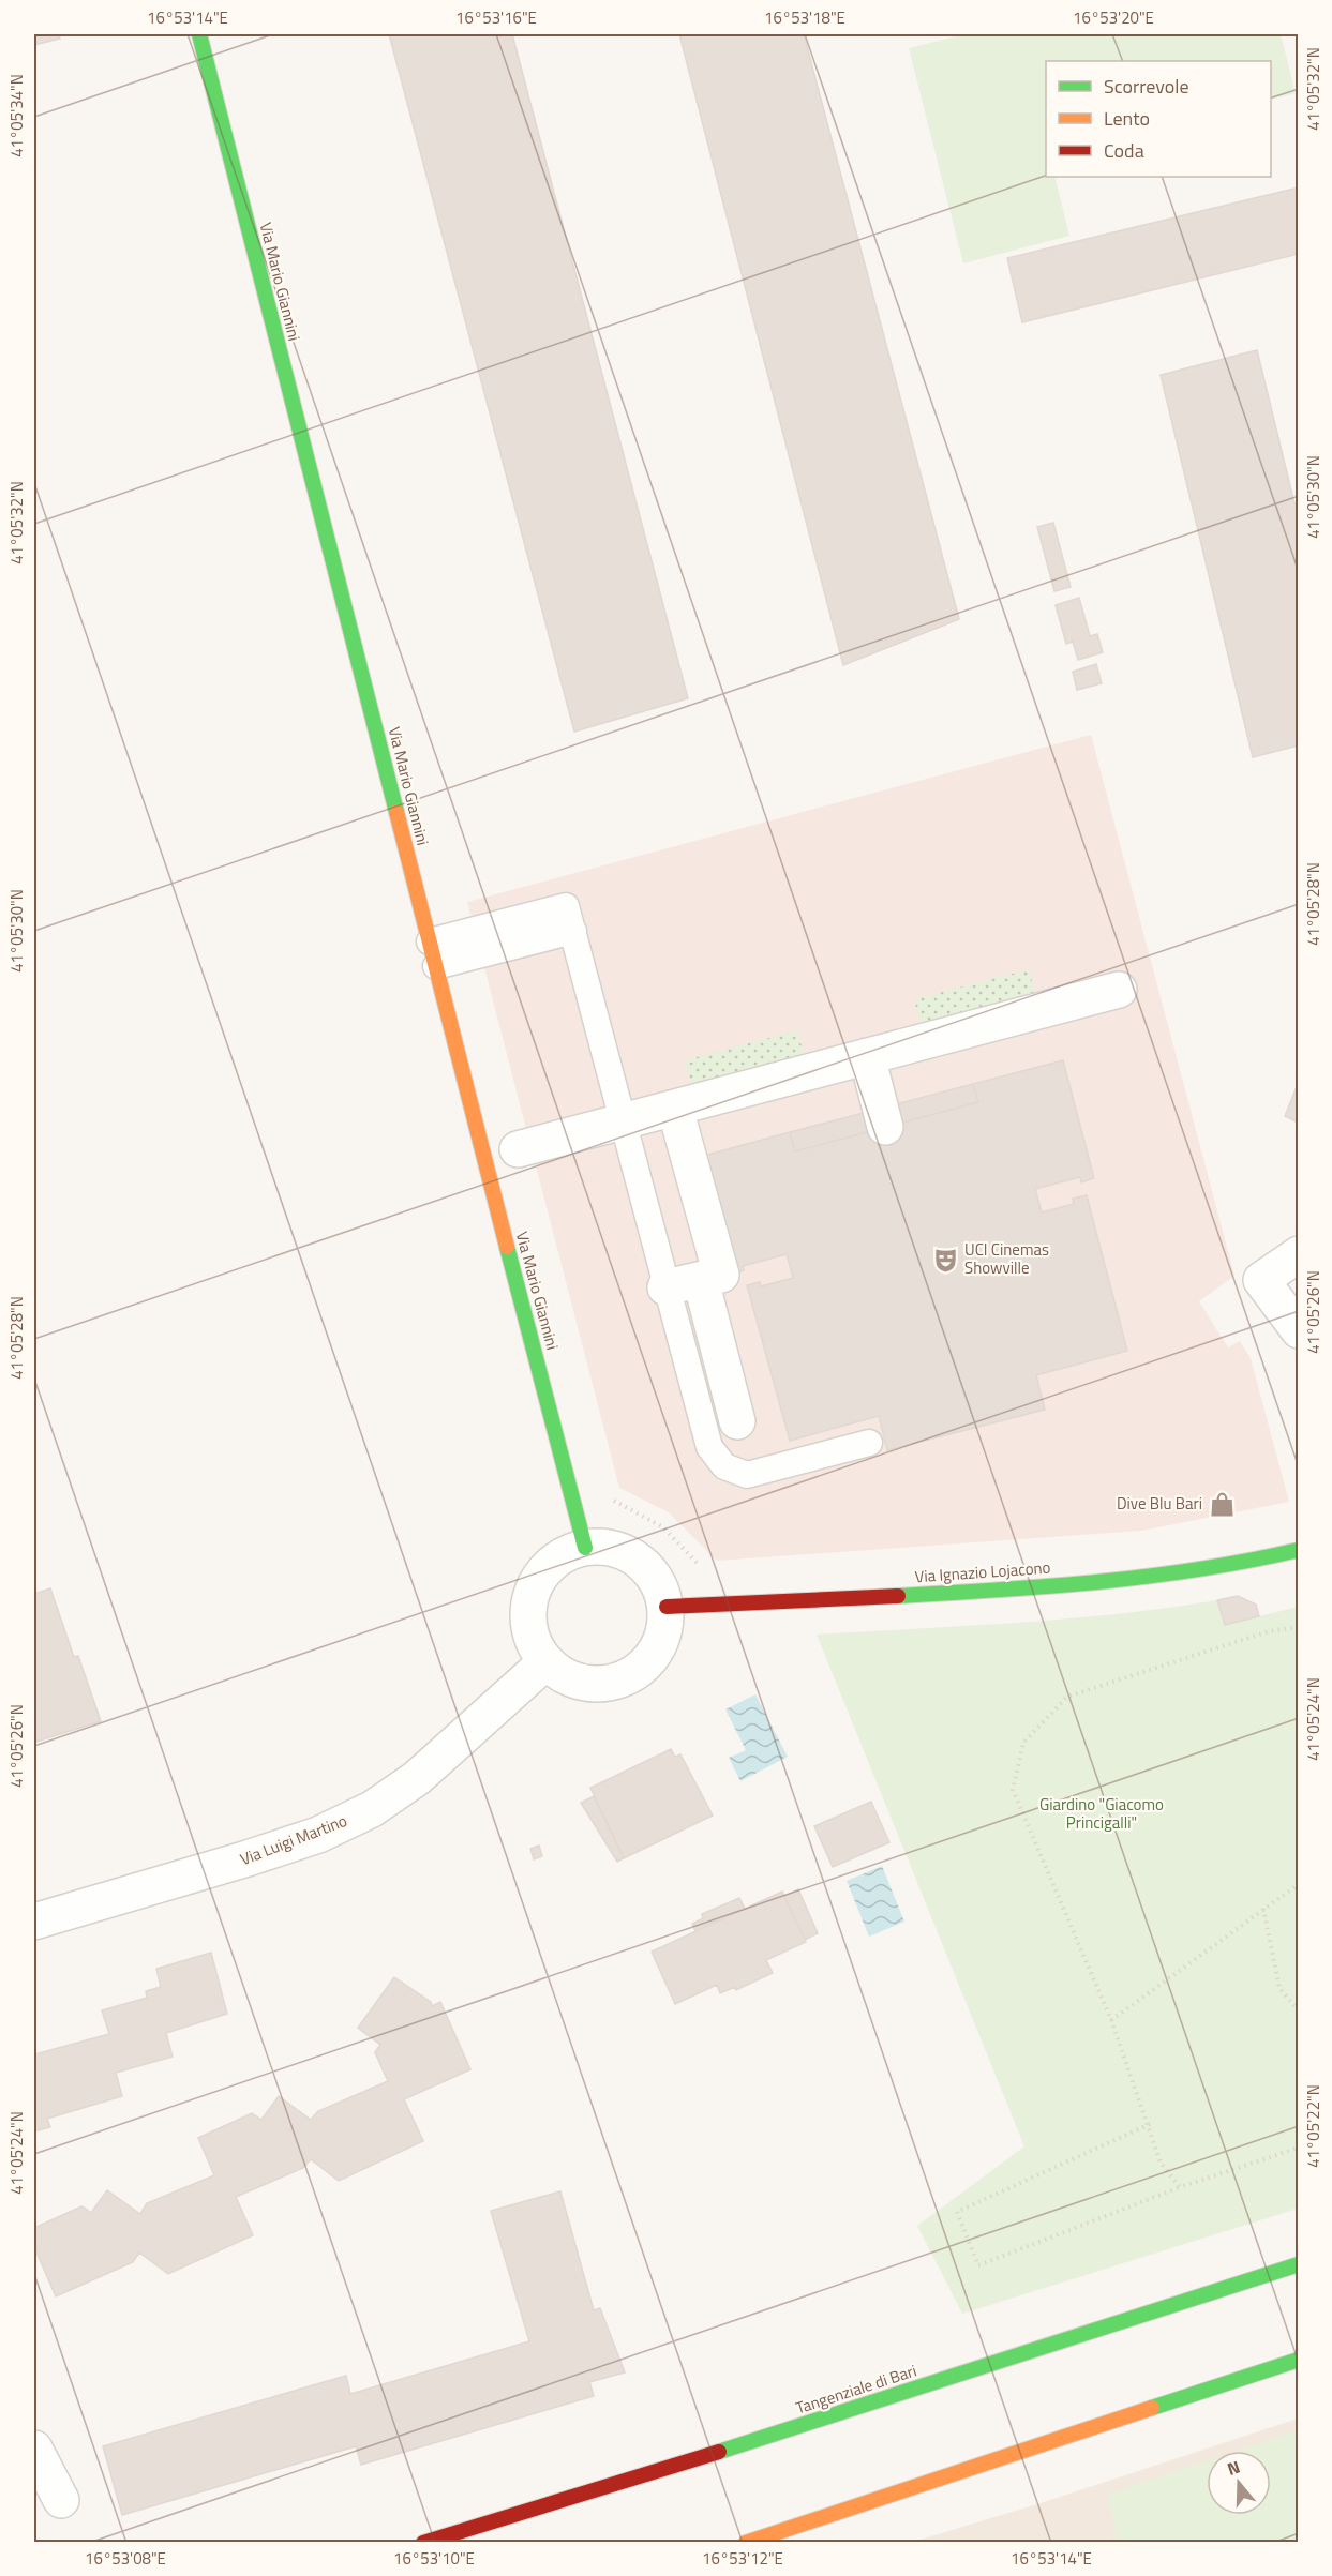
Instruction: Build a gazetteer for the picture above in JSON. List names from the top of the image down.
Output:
{
  "streets": {
    "main road": ["Via Mario Giannini", "Via Ignazio Lojacono", "Tangenziale di Bari"],
    "street": ["Via Luigi Martino"]
  },
  "crossings": [
    ["Via Mario Giannini", "Via Ignazio Lojacono"],
    ["Via Mario Giannini", "Via Luigi Martino"],
    ["Via Ignazio Lojacono", "Via Luigi Martino"]
  ],
  "parks": ["Giardino \"Giacomo Princigalli\""],
  "places": {
    "theatre": ["UCI Cinemas Showville"],
    "shop": ["Dive Blu Bari"]
  },
  "legend": ["Scorrevole", "Lento", "Coda"],
  "north": "top",
  "coordinates": [
    "16°53'14\"E",
    "16°53'16\"E",
    "16°53'18\"E",
    "16°53'20\"E",
    "41°05'32\"N",
    "41°05'34\"N",
    "41°05'30\"N",
    "41°05'28\"N",
    "41°05'26\"N",
    "41°05'24\"N",
    "41°05'22\"N",
    "16°53'08\"E",
    "16°53'10\"E",
    "16°53'12\"E"
  ]
}
